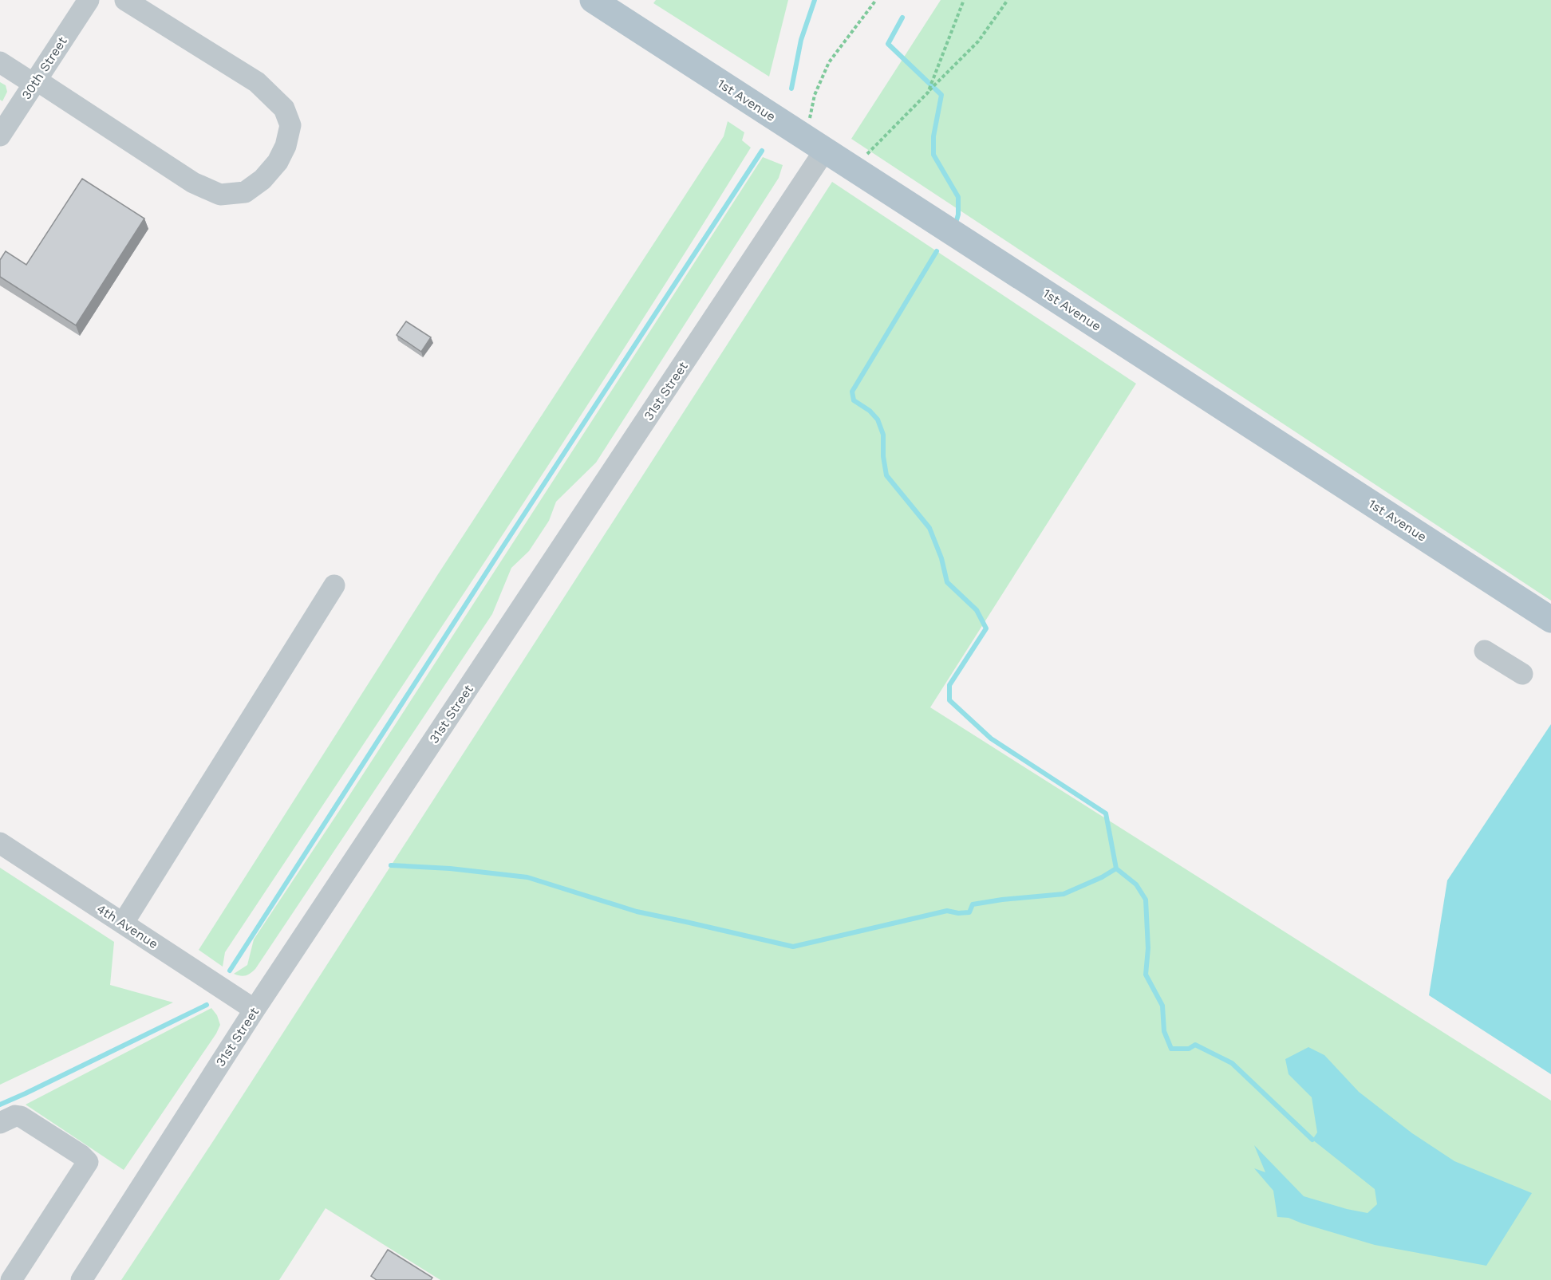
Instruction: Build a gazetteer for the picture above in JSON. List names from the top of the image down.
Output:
{
  "streets": {
    "main road": ["1st Avenue"],
    "street": ["30th Street", "31st Street", "4th Avenue"]
  },
  "crossings": [
    ["1st Avenue", "31st Street"],
    ["31st Street", "4th Avenue"]
  ]
}
